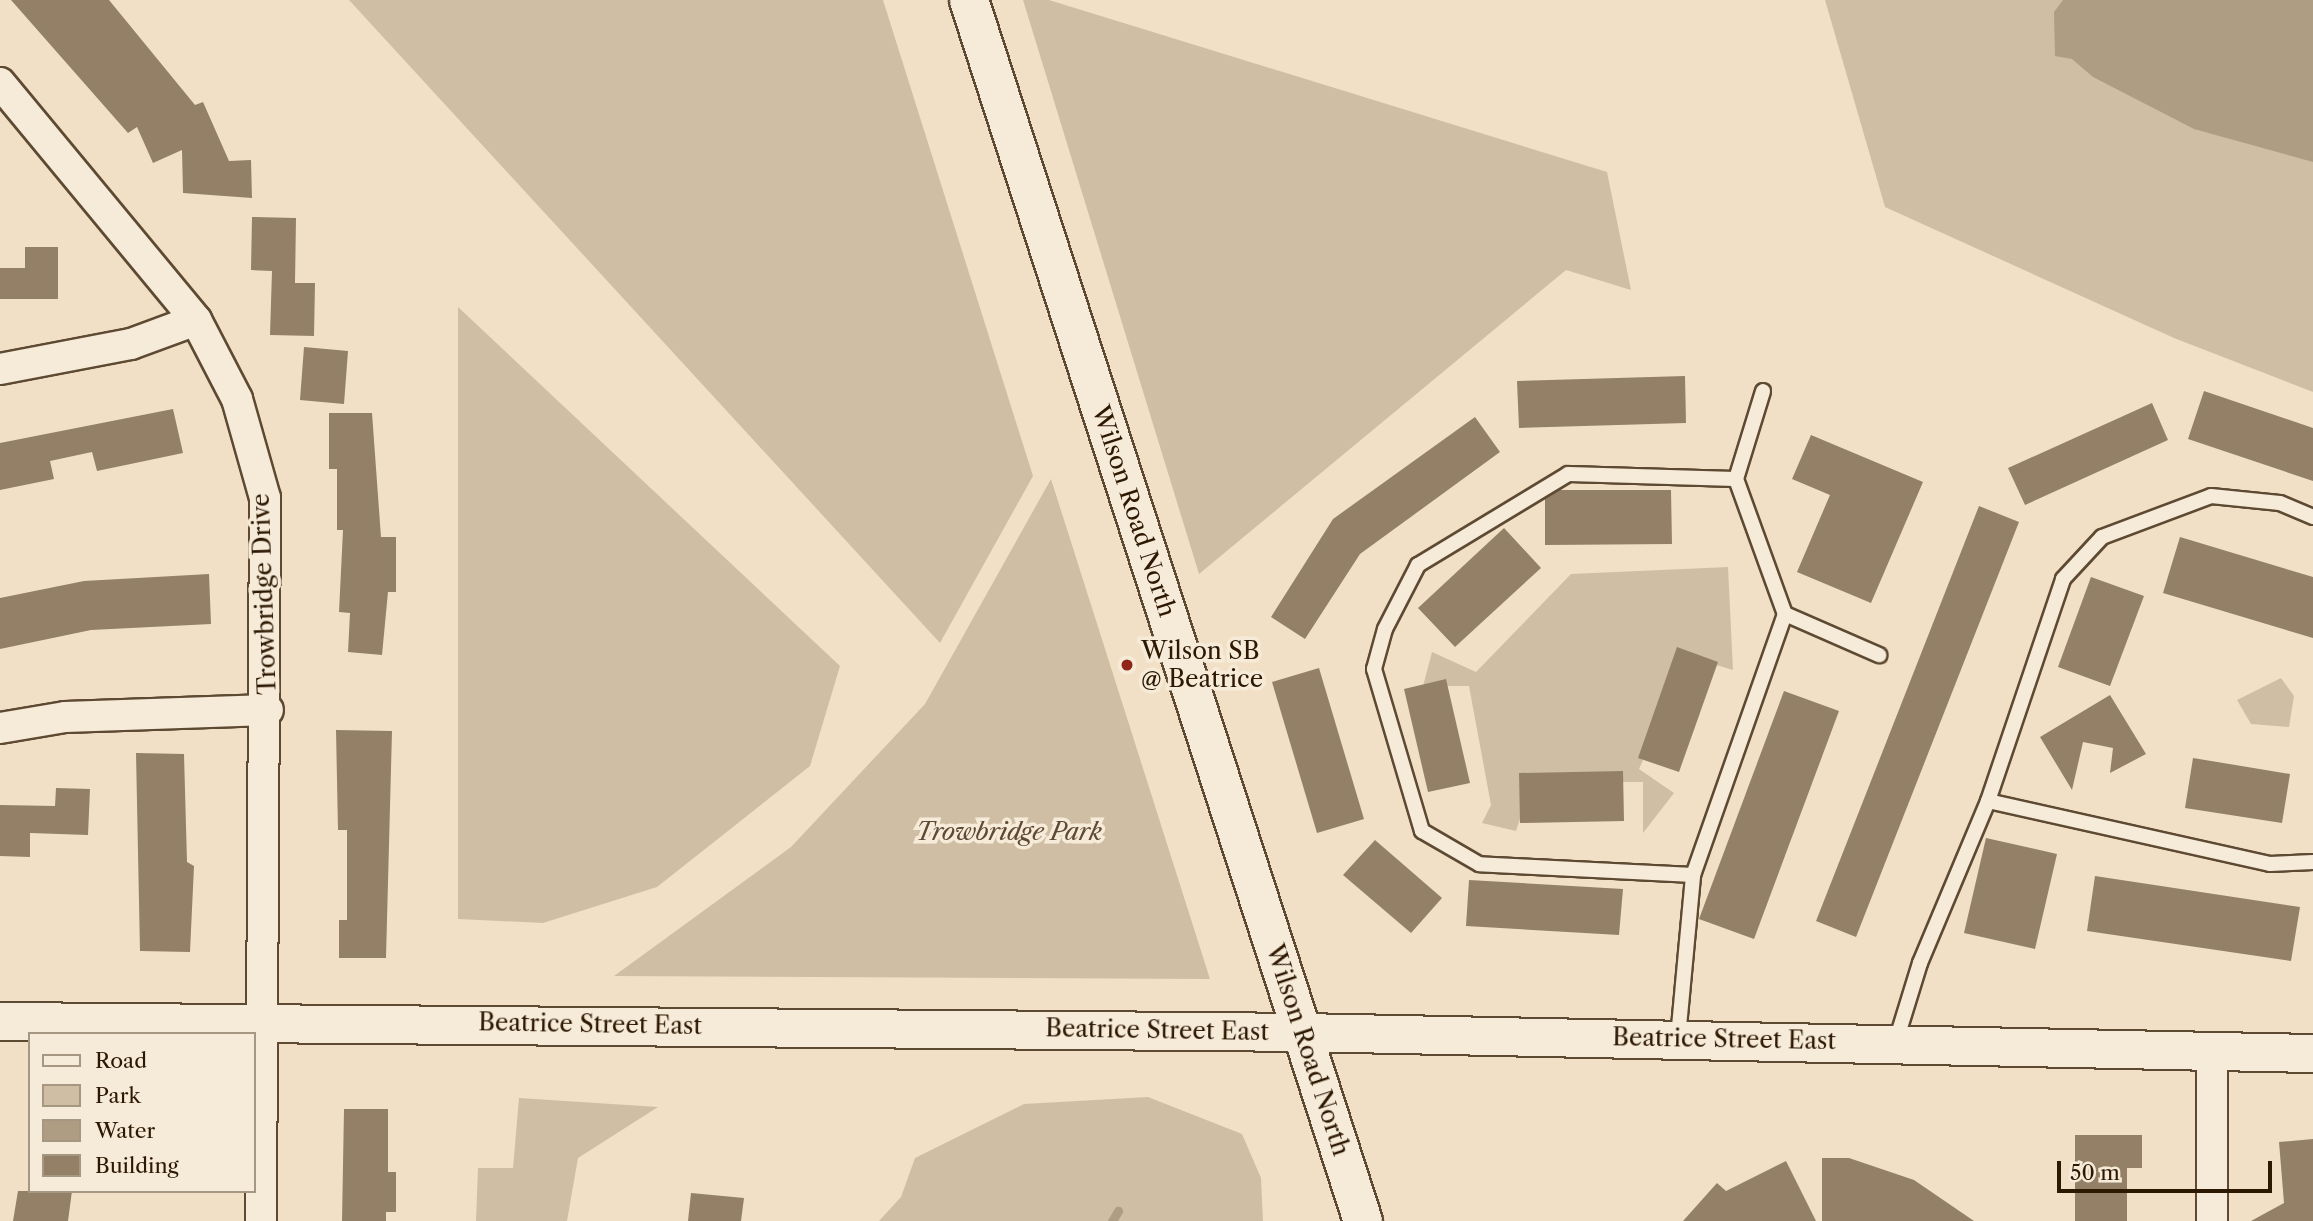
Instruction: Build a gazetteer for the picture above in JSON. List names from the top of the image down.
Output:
{
  "streets": {
    "main road": ["Wilson Road North"],
    "street": ["Trowbridge Drive", "Beatrice Street East"]
  },
  "crossings": [
    ["Wilson Road North", "Beatrice Street East"],
    ["Trowbridge Drive", "Beatrice Street East"]
  ],
  "parks": ["Trowbridge Park"],
  "places": ["Wilson SB @ Beatrice"],
  "legend": [
    "Road",
    "Park",
    "Water",
    "Building"
  ],
  "scale_bar": "50 m"
}
